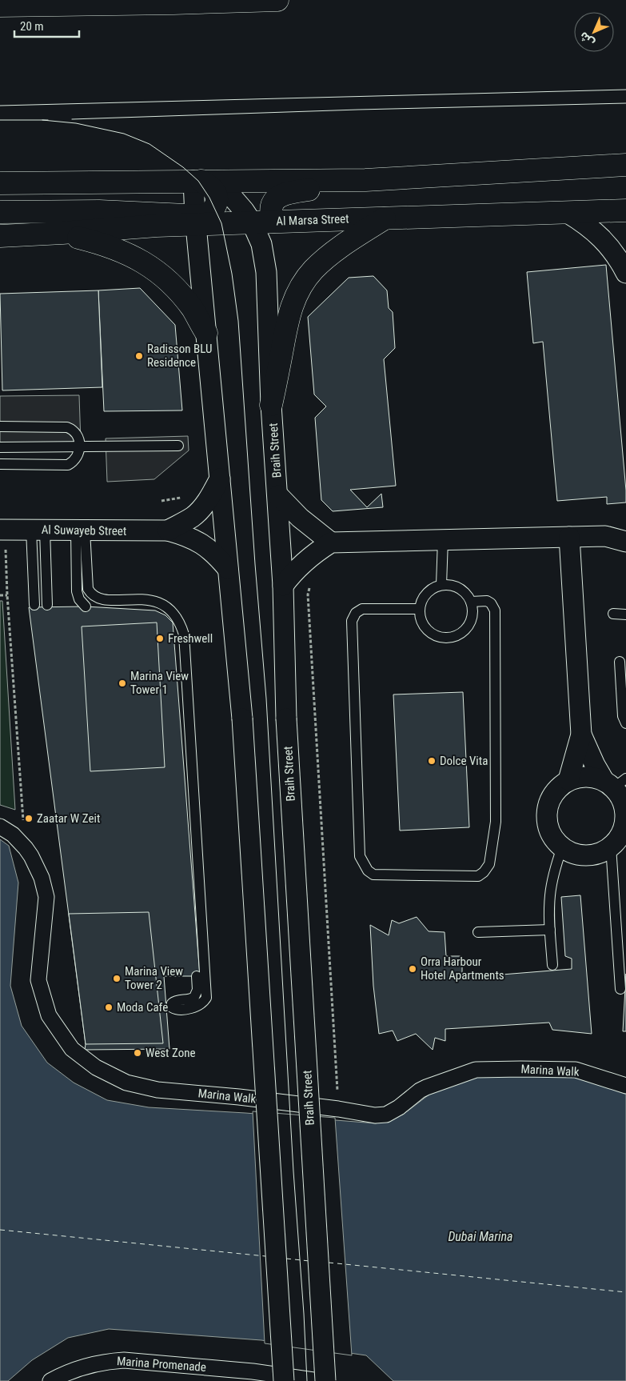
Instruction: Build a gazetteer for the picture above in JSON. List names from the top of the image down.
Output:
{
  "streets": {
    "main road": ["Al Marsa Street"],
    "street": [
      "Braih Street",
      "Al Suwayeb Street",
      "Marina Walk",
      "Marina Promenade"
    ]
  },
  "crossings": [
    ["Al Marsa Street", "Braih Street"]
  ],
  "water": ["Dubai Marina"],
  "places": [
    "Radisson BLU Residence",
    "Freshwell",
    "Marina View Tower 1",
    "Dolce Vita",
    "Zaatar W Zeit",
    "Orra Harbour Hotel Apartments",
    "Marina View Tower 2",
    "Moda Cafe",
    "West Zone"
  ],
  "scale_bar": "20 m",
  "north": "bottom left"
}
